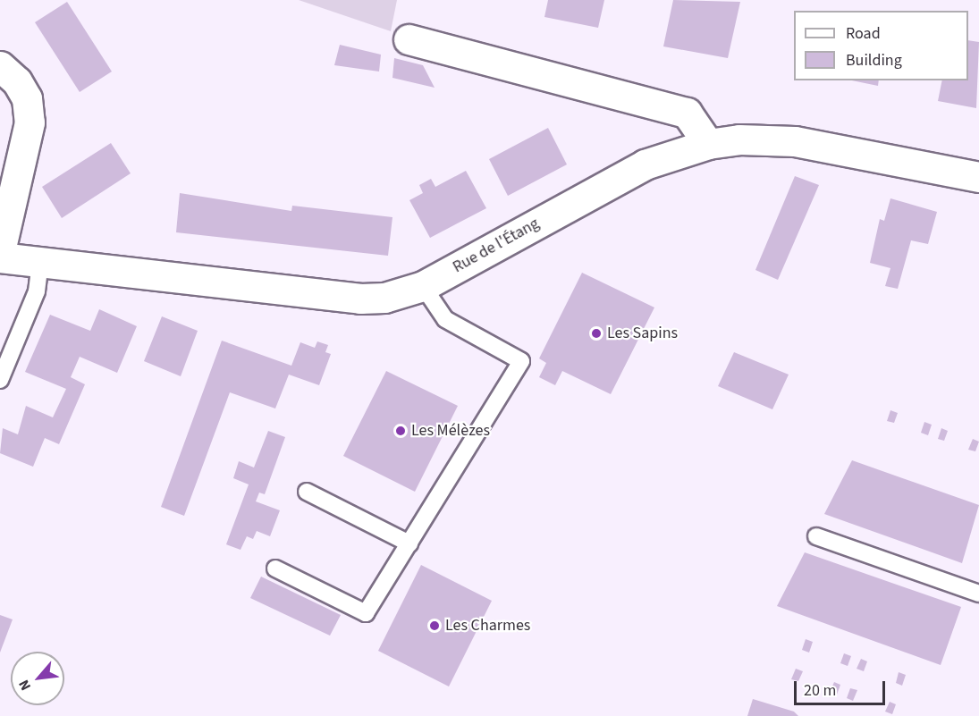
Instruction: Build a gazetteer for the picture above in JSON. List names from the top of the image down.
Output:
{
  "streets": {
    "street": ["Rue de l'Étang"]
  },
  "places": ["Les Sapins", "Les Mélèzes", "Les Charmes"],
  "legend": ["Road", "Building"],
  "scale_bar": "20 m",
  "north": "bottom left"
}
